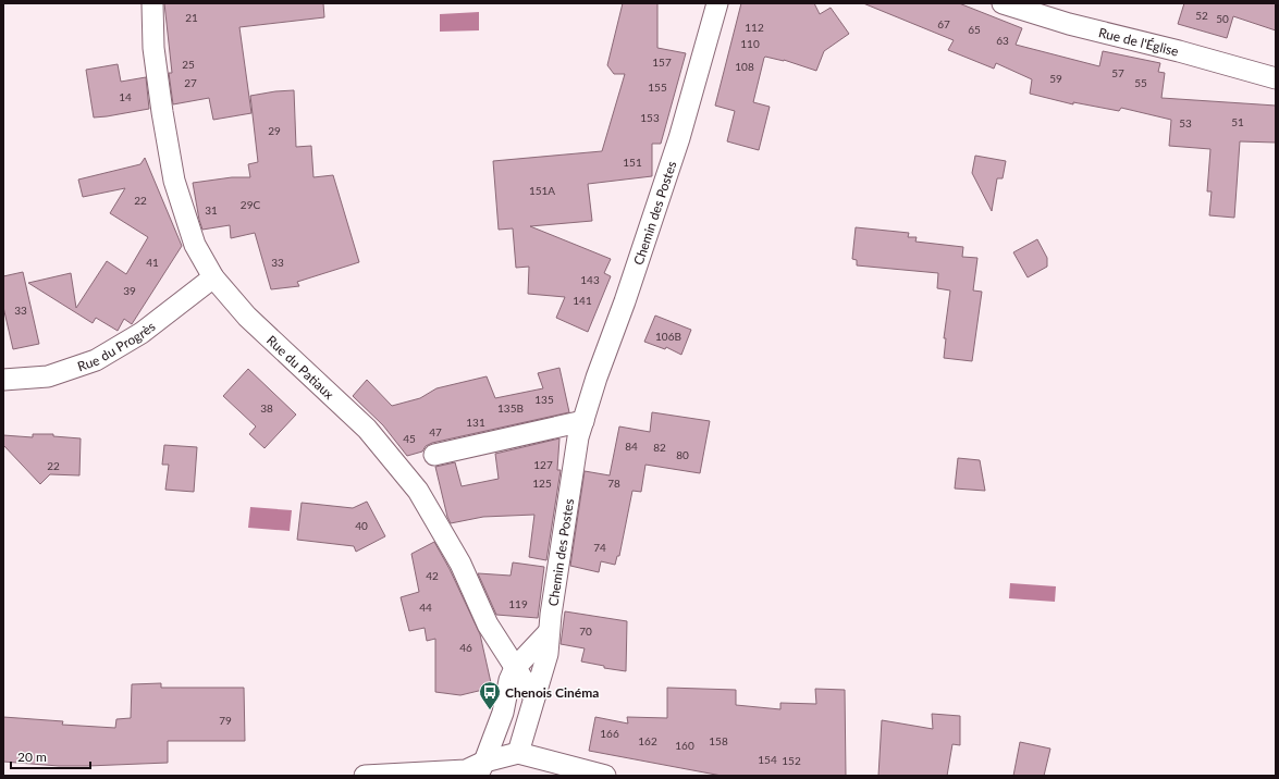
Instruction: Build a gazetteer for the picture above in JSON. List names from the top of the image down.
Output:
{
  "streets": {
    "street": [
      "Rue de l'Église",
      "Chemin des Postes",
      "Rue du Progrès",
      "Rue du Patiaux"
    ]
  },
  "crossings": [
    ["Chemin des Postes", "Rue du Patiaux"],
    ["Rue du Progrès", "Rue du Patiaux"]
  ],
  "places": {
    "bus stop": ["Chenois Cinéma"]
  },
  "house_numbers": [
    "52",
    "21",
    "50",
    "67",
    "112",
    "65",
    "63",
    "110",
    "157",
    "25",
    "108",
    "57",
    "59",
    "27",
    "55",
    "155",
    "14",
    "153",
    "51",
    "53",
    "29",
    "151",
    "151A",
    "22",
    "29C",
    "31",
    "41",
    "33",
    "143",
    "39",
    "141",
    "33",
    "106B",
    "135",
    "38",
    "135B",
    "131",
    "47",
    "45",
    "84",
    "82",
    "80",
    "127",
    "22",
    "125",
    "78",
    "40",
    "74",
    "42",
    "119",
    "44",
    "70",
    "46",
    "79",
    "166",
    "162",
    "158",
    "160",
    "154",
    "152"
  ],
  "scale_bar": "20 m"
}
